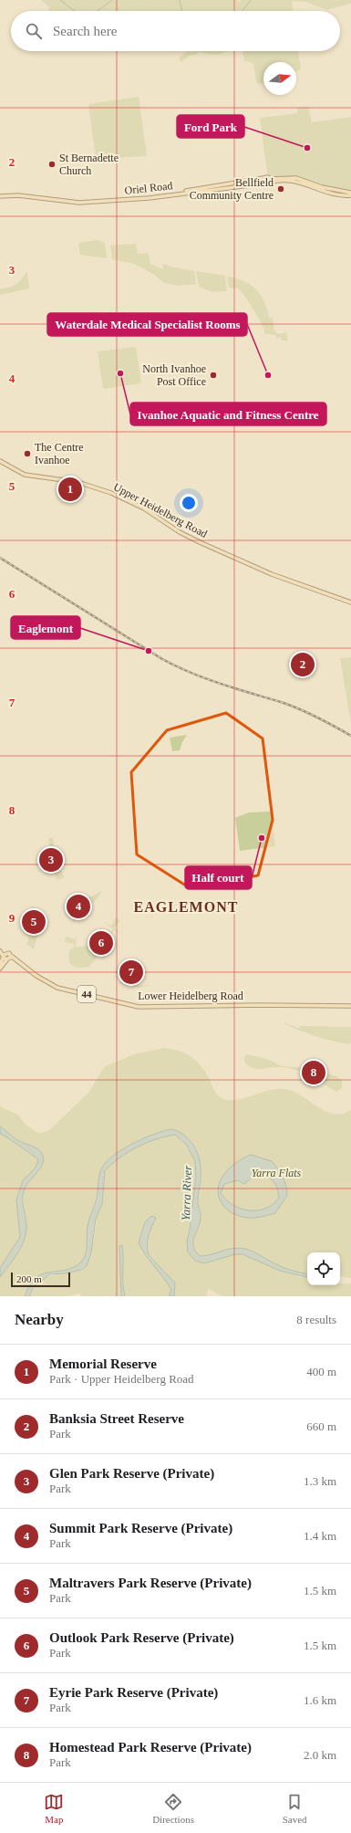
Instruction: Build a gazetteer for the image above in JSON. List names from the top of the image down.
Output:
{
  "streets": {
    "main road": [
      "Oriel Road",
      "Upper Heidelberg Road",
      "44",
      "Lower Heidelberg Road"
    ]
  },
  "crossings": [
    ["44", "Lower Heidelberg Road"]
  ],
  "districts": ["EAGLEMONT"],
  "water": ["Yarra River"],
  "parks": ["Yarra Flats"],
  "places": [
    "Ford Park",
    "St Bernadette Church",
    "Bellfield Community Centre",
    "Ivanhoe Aquatic and Fitness Centre",
    "North Ivanhoe Post Office",
    "Waterdale Medical Specialist Rooms",
    "The Centre Ivanhoe",
    "Eaglemont",
    "Half court"
  ],
  "scale_bar": "200 m",
  "north": "right",
  "page": {
    "search": "Search here",
    "pins": [
      "1",
      "2",
      "3",
      "4",
      "5",
      "6",
      "7",
      "8"
    ],
    "scale": "200 m",
    "heading": ["Nearby", "8 results"],
    "list": [
      {
        "mark": "1",
        "name": "Memorial Reserve",
        "note": "Park · Upper Heidelberg Road",
        "value": "400 m"
      },
      {
        "mark": "2",
        "name": "Banksia Street Reserve",
        "note": "Park",
        "value": "660 m"
      },
      {
        "mark": "3",
        "name": "Glen Park Reserve (Private)",
        "note": "Park",
        "value": "1.3 km"
      },
      {
        "mark": "4",
        "name": "Summit Park Reserve (Private)",
        "note": "Park",
        "value": "1.4 km"
      },
      {
        "mark": "5",
        "name": "Maltravers Park Reserve (Private)",
        "note": "Park",
        "value": "1.5 km"
      },
      {
        "mark": "6",
        "name": "Outlook Park Reserve (Private)",
        "note": "Park",
        "value": "1.5 km"
      },
      {
        "mark": "7",
        "name": "Eyrie Park Reserve (Private)",
        "note": "Park",
        "value": "1.6 km"
      },
      {
        "mark": "8",
        "name": "Homestead Park Reserve (Private)",
        "note": "Park",
        "value": "2.0 km"
      }
    ],
    "nav": ["Map", "Directions", "Saved"]
  },
  "grid": {
    "rows": [
      "2",
      "3",
      "4",
      "5",
      "6",
      "7",
      "8",
      "9"
    ]
  }
}
